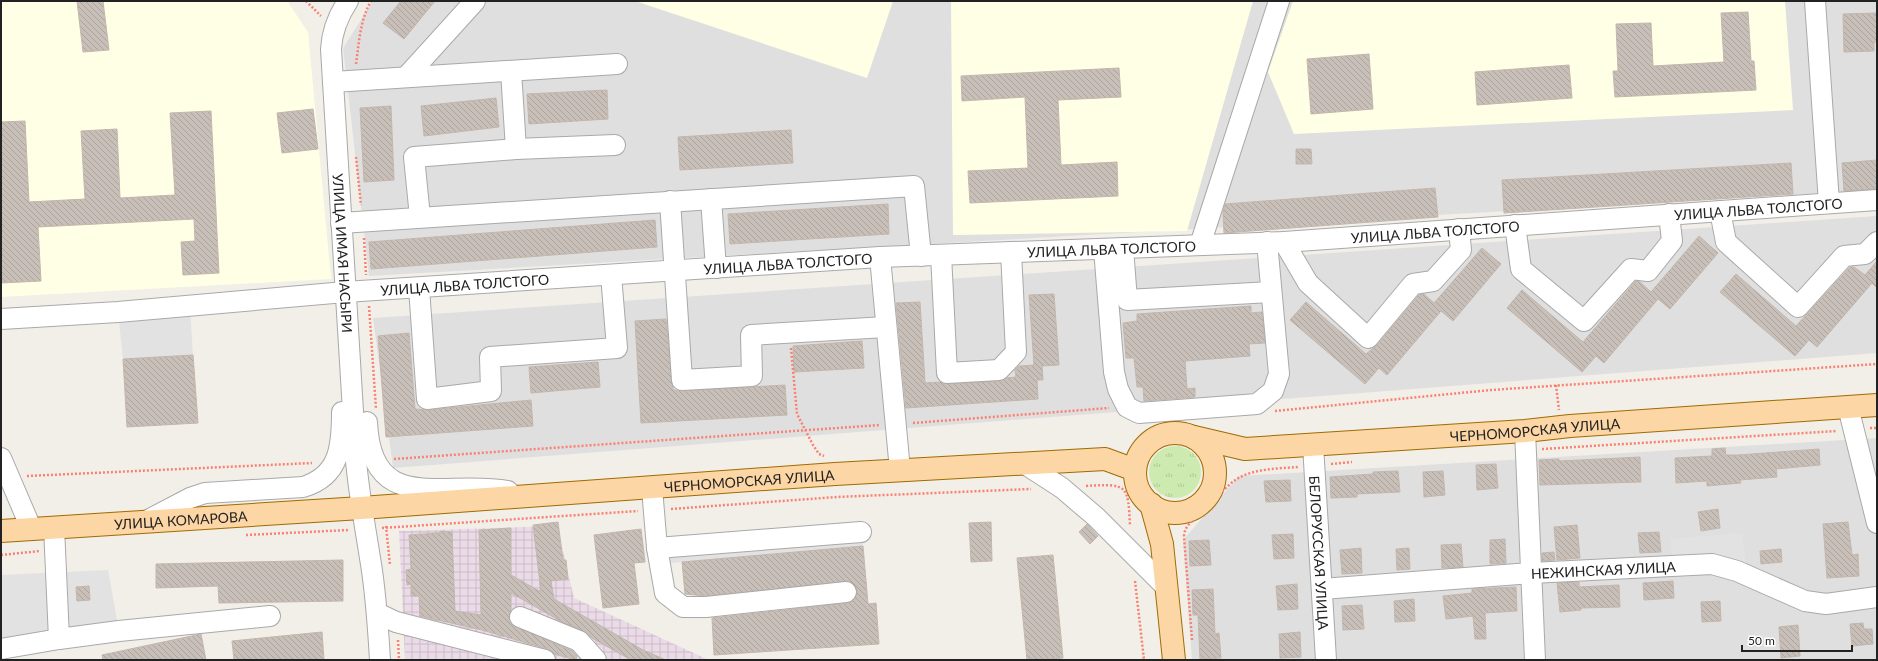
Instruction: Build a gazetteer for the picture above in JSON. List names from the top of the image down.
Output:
{
  "streets": {
    "main road": ["ЧЕРНОМОРСКАЯ УЛИЦА", "УЛИЦА КОМАРОВА"],
    "street": [
      "УЛИЦА ЛЬВА ТОЛСТОГО",
      "УЛИЦА ИМАЯ НАСЫРИ",
      "БЕЛОРУССКАЯ УЛИЦА",
      "НЕЖИНСКАЯ УЛИЦА"
    ]
  },
  "crossings": [
    ["УЛИЦА ЛЬВА ТОЛСТОГО", "УЛИЦА ИМАЯ НАСЫРИ"],
    ["УЛИЦА ИМАЯ НАСЫРИ", "ЧЕРНОМОРСКАЯ УЛИЦА"],
    ["УЛИЦА ИМАЯ НАСЫРИ", "УЛИЦА КОМАРОВА"],
    ["ЧЕРНОМОРСКАЯ УЛИЦА", "УЛИЦА КОМАРОВА"],
    ["ЧЕРНОМОРСКАЯ УЛИЦА", "БЕЛОРУССКАЯ УЛИЦА"],
    ["БЕЛОРУССКАЯ УЛИЦА", "НЕЖИНСКАЯ УЛИЦА"]
  ],
  "scale_bar": "50 m"
}
